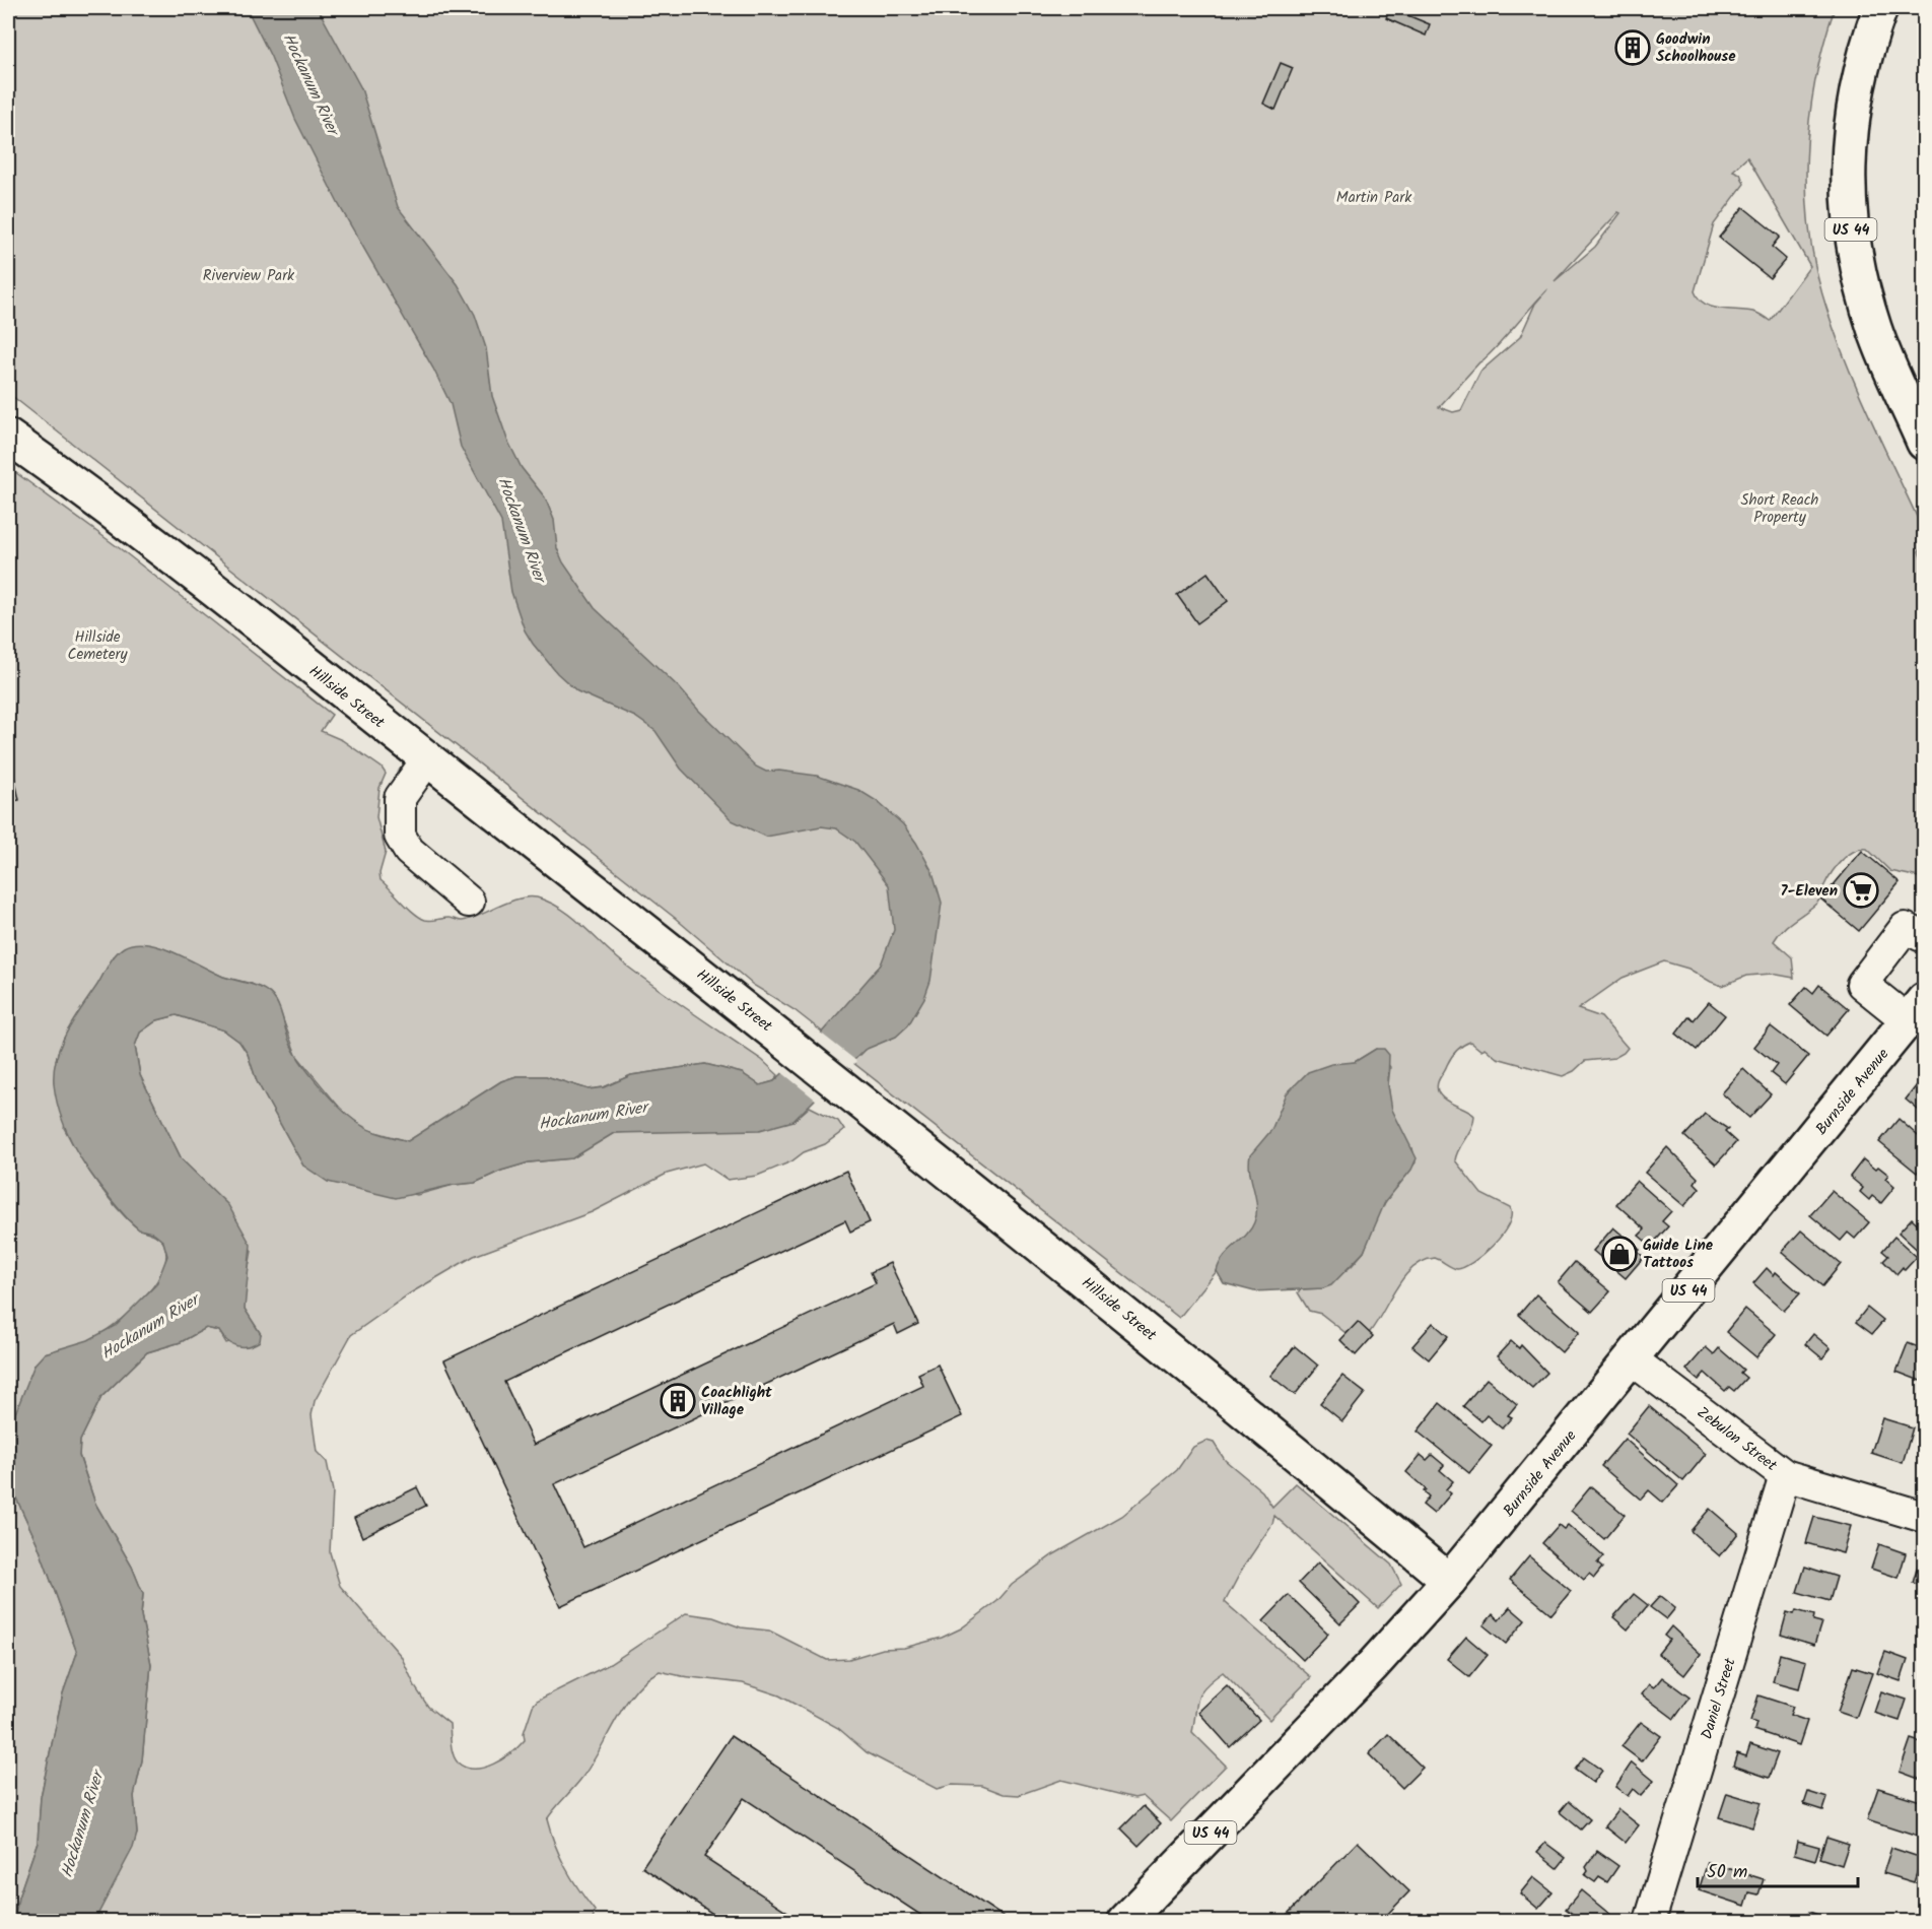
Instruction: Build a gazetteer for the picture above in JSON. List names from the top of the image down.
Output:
{
  "streets": {
    "main road": ["US 44", "Hillside Street", "Burnside Avenue"],
    "street": ["Zebulon Street", "Daniel Street"]
  },
  "crossings": [
    ["Hillside Street", "Burnside Avenue"],
    ["Burnside Avenue", "Zebulon Street"],
    ["Zebulon Street", "Daniel Street"]
  ],
  "water": ["Hockanum River"],
  "parks": [
    "Martin Park",
    "Riverview Park",
    "Short Reach Property",
    "Hillside Cemetery"
  ],
  "places": {
    "building": ["Goodwin Schoolhouse", "Coachlight Village"],
    "supermarket": ["7-Eleven"],
    "shop": ["Guide Line Tattoos"]
  },
  "scale_bar": "50 m"
}
